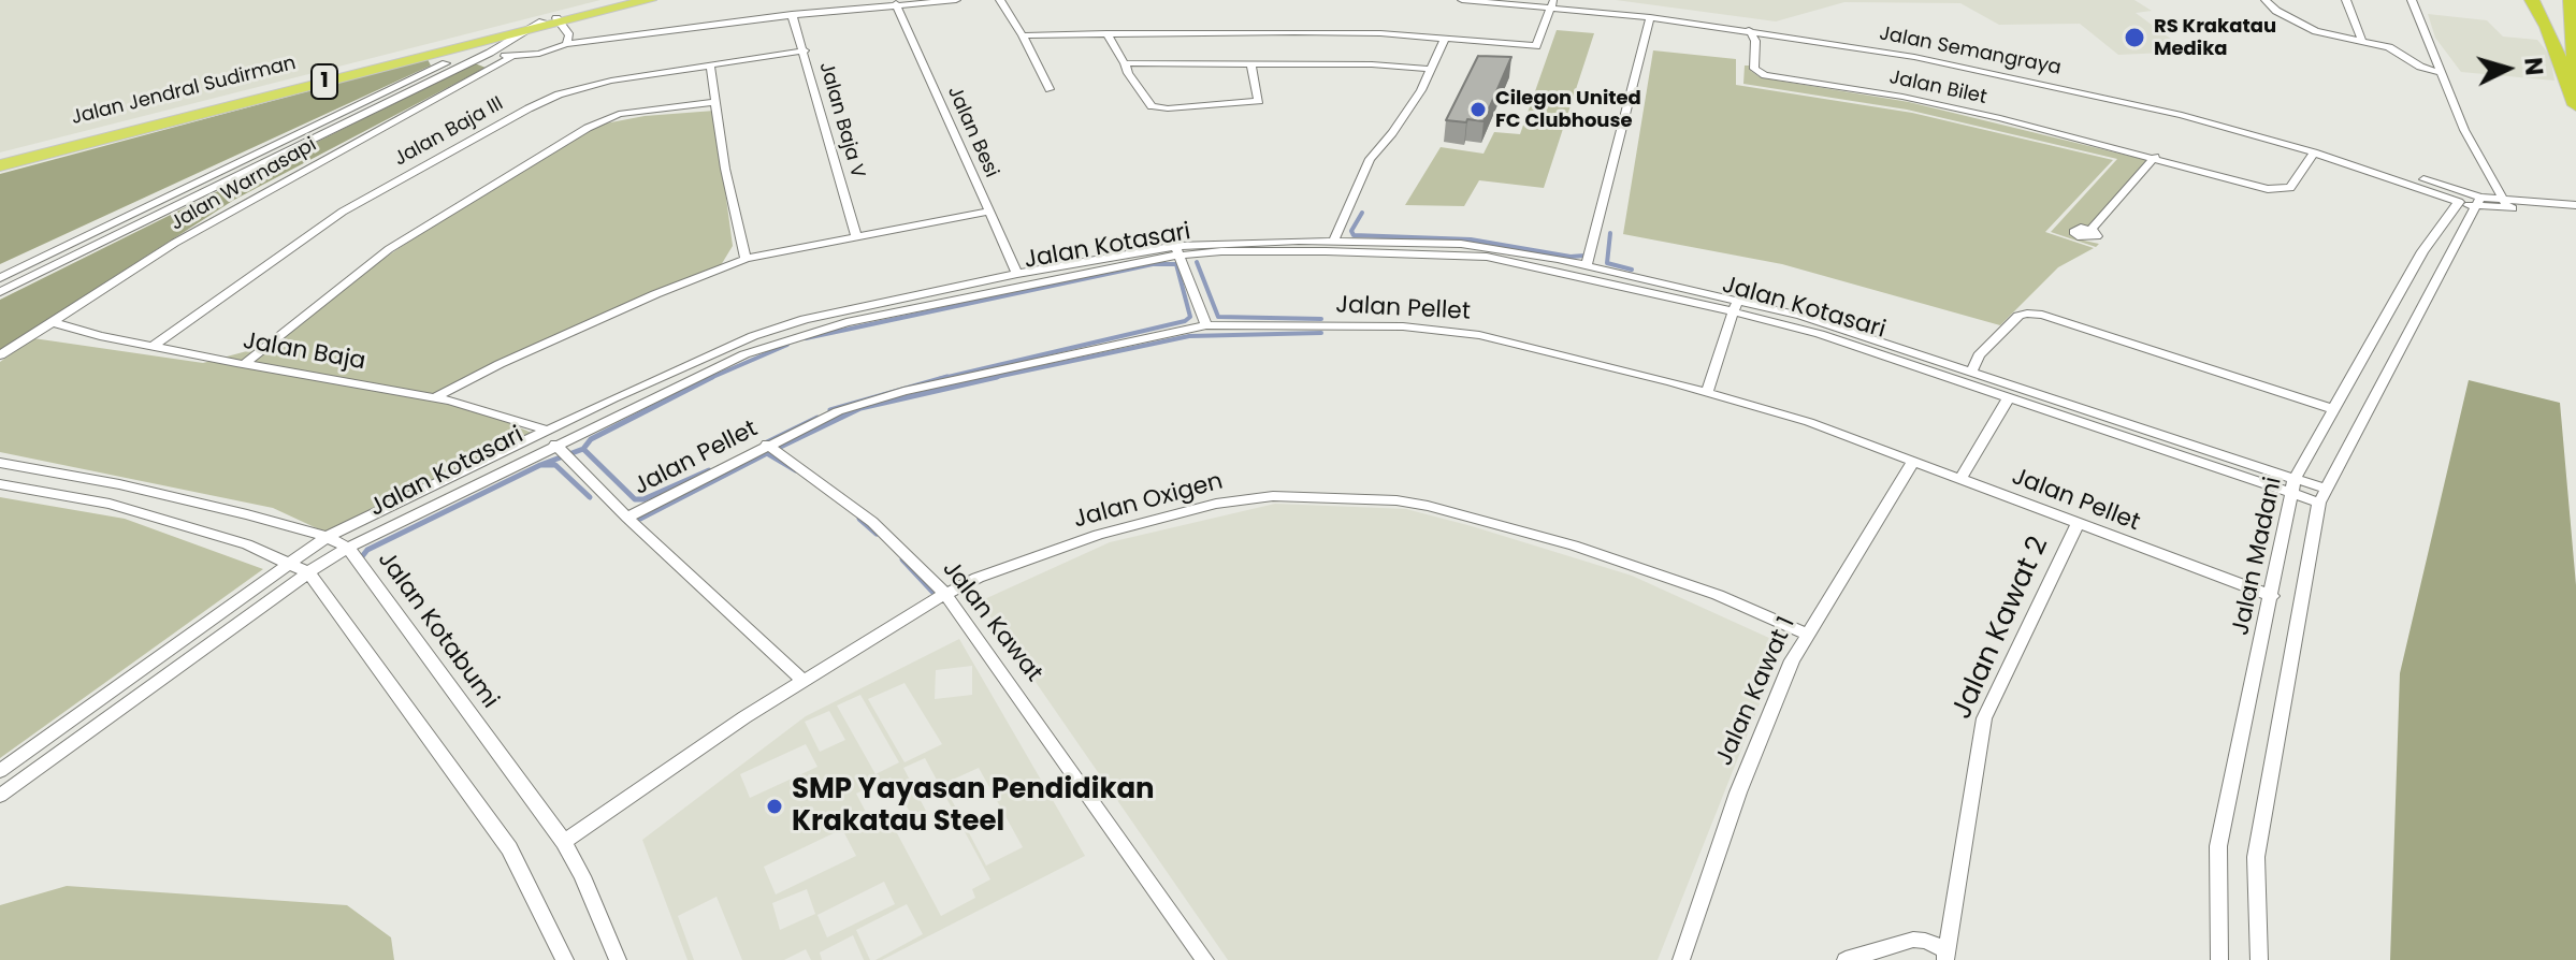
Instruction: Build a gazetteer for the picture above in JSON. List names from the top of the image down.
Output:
{
  "streets": {
    "highway": ["1", "Jalan Jendral Sudirman"],
    "street": [
      "Jalan Semangraya",
      "Jalan Bilet",
      "Jalan Baja V",
      "Jalan Baja III",
      "Jalan Besi",
      "Jalan Warnasapi",
      "Jalan Kotasari",
      "Jalan Pellet",
      "Jalan Baja",
      "Jalan Oxigen",
      "Jalan Madani",
      "Jalan Kawat",
      "Jalan Kawat 2",
      "Jalan Kotabumi",
      "Jalan Kawat 1"
    ]
  },
  "crossings": [
    ["Jalan Semangraya", "Jalan Bilet"],
    ["Jalan Semangraya", "Jalan Madani"],
    ["1", "Jalan Jendral Sudirman"],
    ["Jalan Baja V", "Jalan Baja III"],
    ["Jalan Baja III", "Jalan Baja"],
    ["Jalan Besi", "Jalan Kotasari"],
    ["Jalan Warnasapi", "Jalan Baja"],
    ["Jalan Kotasari", "Jalan Baja"],
    ["Jalan Kotasari", "Jalan Madani"],
    ["Jalan Kotasari", "Jalan Kotabumi"],
    ["Jalan Pellet", "Jalan Madani"],
    ["Jalan Pellet", "Jalan Kawat"],
    ["Jalan Pellet", "Jalan Kawat 2"],
    ["Jalan Pellet", "Jalan Kawat 1"],
    ["Jalan Oxigen", "Jalan Kawat"],
    ["Jalan Oxigen", "Jalan Kotabumi"],
    ["Jalan Oxigen", "Jalan Kawat 1"]
  ],
  "places": ["RS Krakatau Medika", "Cilegon United FC Clubhouse", "SMP Yayasan Pendidikan Krakatau Steel"],
  "north": "right"
}
